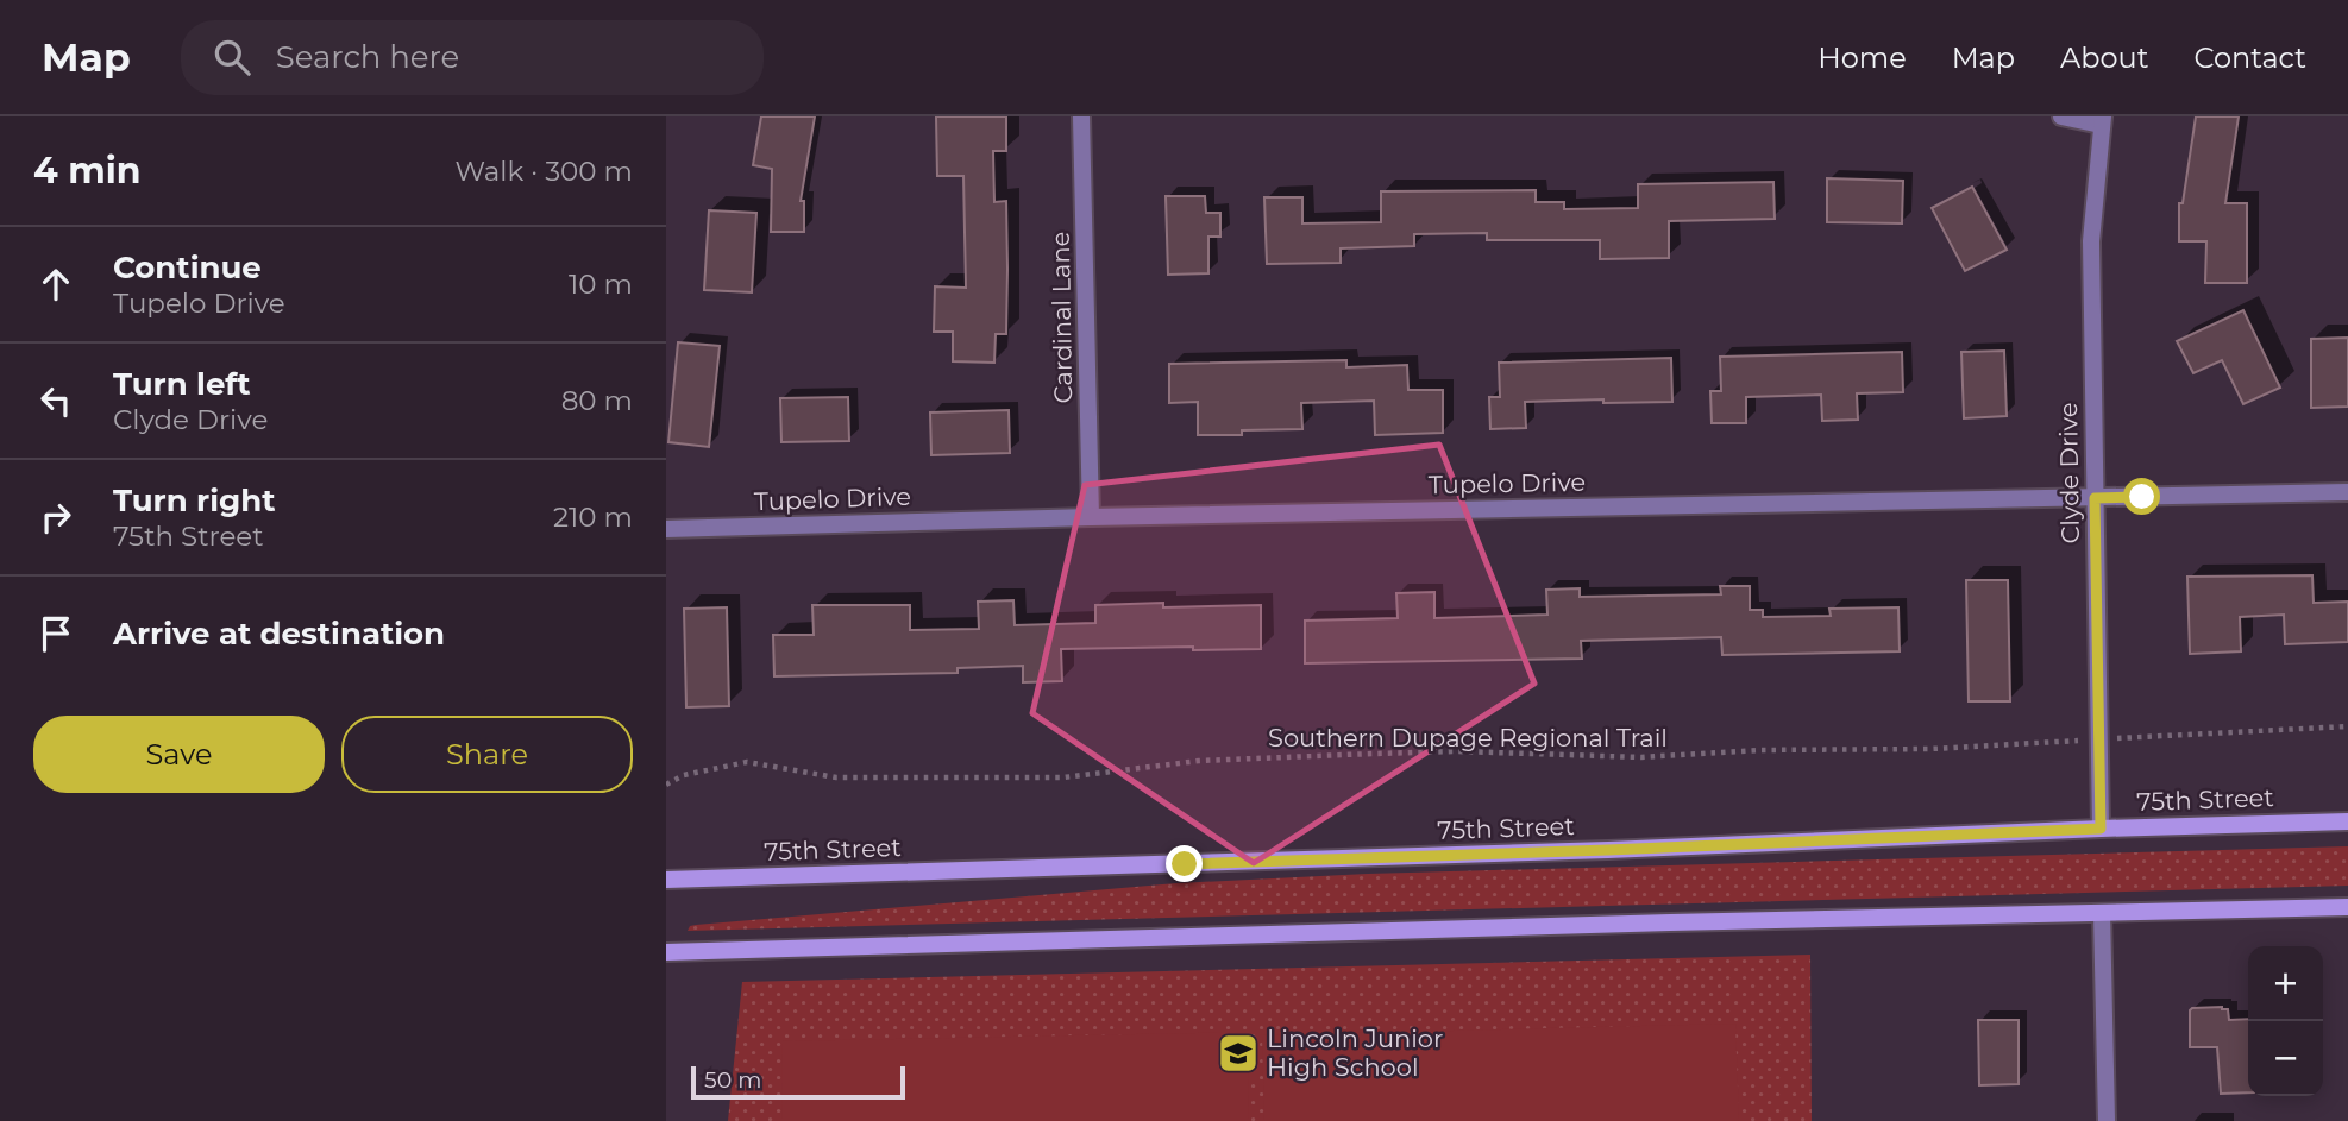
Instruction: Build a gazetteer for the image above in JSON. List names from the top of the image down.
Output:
{
  "streets": {
    "main road": ["75th Street"],
    "street": ["Cardinal Lane", "Clyde Drive", "Tupelo Drive"],
    "path": ["Southern Dupage Regional Trail"]
  },
  "crossings": [
    ["Cardinal Lane", "Tupelo Drive"],
    ["Clyde Drive", "Tupelo Drive"],
    ["Clyde Drive", "75th Street"]
  ],
  "places": {
    "school or university": ["Lincoln Junior High School"]
  },
  "scale_bar": "50 m",
  "page": {
    "header": "Map",
    "search": "Search here",
    "nav": [
      "Home",
      "Map",
      "About",
      "Contact"
    ],
    "heading": ["4 min", "Walk · 300 m"],
    "list": [
      ["Continue", "Tupelo Drive", "10 m"],
      ["Turn left", "Clyde Drive", "80 m"],
      ["Turn right", "75th Street", "210 m"],
      "Arrive at destination"
    ],
    "buttons": ["Save", "Share"],
    "map_buttons": ["+", "−"],
    "scale": "50 m"
  }
}
